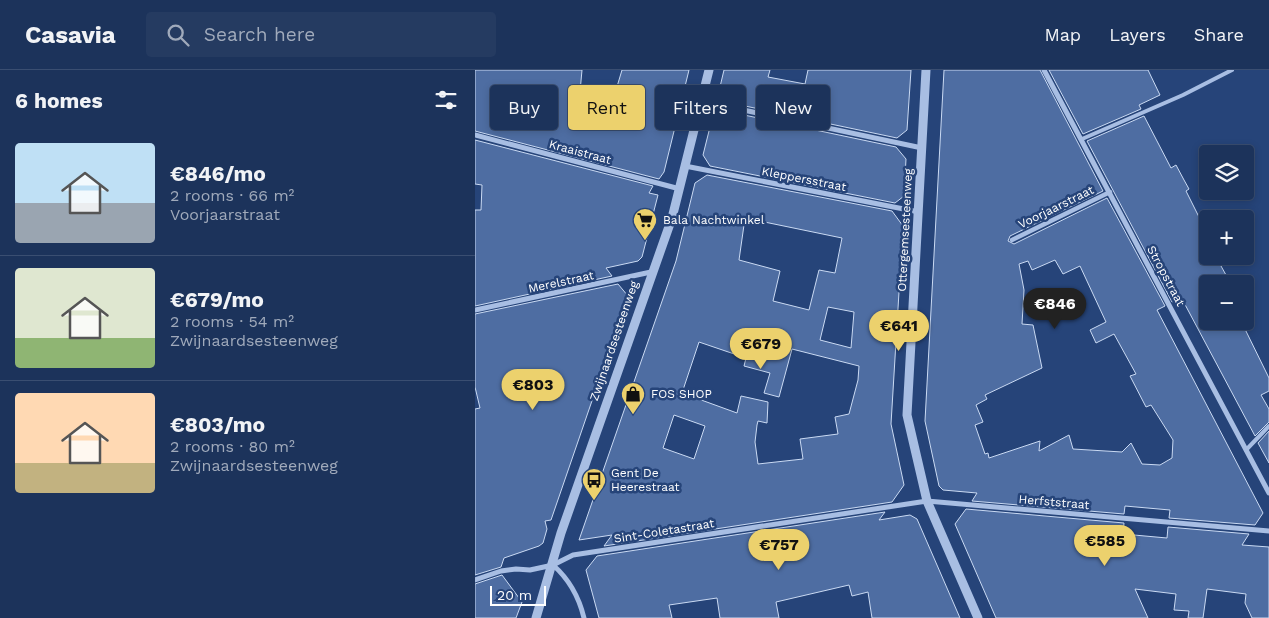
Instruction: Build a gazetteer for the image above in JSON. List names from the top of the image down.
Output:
{
  "streets": {
    "street": [
      "Kraaistraat",
      "Kleppersstraat",
      "Voorjaarstraat",
      "Ottergemsesteenweg",
      "Stropstraat",
      "Merelstraat",
      "Zwijnaardsesteenweg",
      "Herfststraat",
      "Sint-Coletastraat"
    ]
  },
  "crossings": [
    ["Kraaistraat", "Zwijnaardsesteenweg"],
    ["Kleppersstraat", "Ottergemsesteenweg"],
    ["Kleppersstraat", "Zwijnaardsesteenweg"],
    ["Voorjaarstraat", "Stropstraat"],
    ["Ottergemsesteenweg", "Herfststraat"],
    ["Ottergemsesteenweg", "Sint-Coletastraat"],
    ["Merelstraat", "Zwijnaardsesteenweg"],
    ["Zwijnaardsesteenweg", "Sint-Coletastraat"],
    ["Herfststraat", "Sint-Coletastraat"]
  ],
  "places": {
    "supermarket": ["Bala Nachtwinkel"],
    "shop": ["FOS SHOP"],
    "bus stop": ["Gent De Heerestraat"]
  },
  "scale_bar": "20 m",
  "page": {
    "header": "Casavia",
    "search": "Search here",
    "nav": ["Map", "Layers", "Share"],
    "heading": "6 homes",
    "chip": [
      "Buy",
      "Rent",
      "Filters",
      "New"
    ],
    "list": [
      {
        "name": "€846/mo",
        "note": "2 rooms · 66 m² · Voorjaarstraat"
      },
      {
        "name": "€679/mo",
        "note": "2 rooms · 54 m² · Zwijnaardsesteenweg"
      },
      {
        "name": "€803/mo",
        "note": "2 rooms · 80 m² · Zwijnaardsesteenweg"
      }
    ],
    "map_buttons": ["+", "−"],
    "price": [
      "€846",
      "€641",
      "€679",
      "€803",
      "€585",
      "€757"
    ],
    "scale": "20 m"
  }
}
